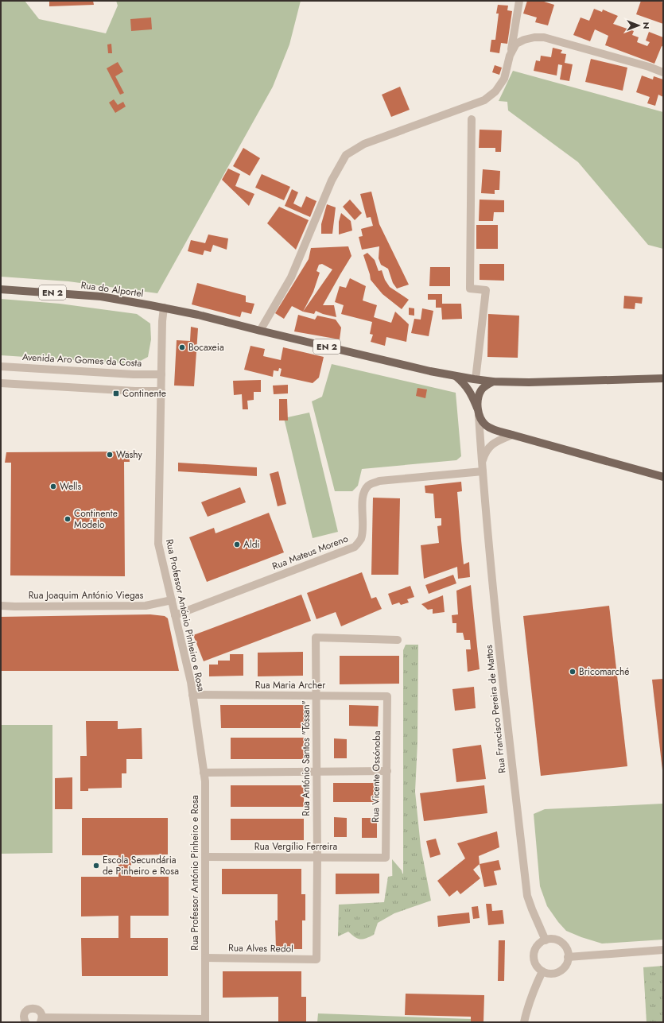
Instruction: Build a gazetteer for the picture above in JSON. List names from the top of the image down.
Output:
{
  "streets": {
    "main road": ["Rua do Alportel", "EN 2"],
    "street": [
      "Avenida Aro Gomes da Costa",
      "Rua Mateus Moreno",
      "Rua Joaquim António Viegas",
      "Rua Professor António Pinheiro e Rosa",
      "Rua Maria Archer",
      "Rua Francisco Pereira de Mattos",
      "Rua António Santos \"Tóssan\"",
      "Rua Vicente Ossónoba",
      "Rua Vergílio Ferreira",
      "Rua Alves Redol"
    ]
  },
  "crossings": [
    ["Rua do Alportel", "EN 2"],
    ["Rua do Alportel", "Rua Professor António Pinheiro e Rosa"],
    ["EN 2", "Rua Professor António Pinheiro e Rosa"],
    ["Avenida Aro Gomes da Costa", "Rua Professor António Pinheiro e Rosa"],
    ["Rua Mateus Moreno", "Rua Professor António Pinheiro e Rosa"],
    ["Rua Mateus Moreno", "Rua Francisco Pereira de Mattos"],
    ["Rua Joaquim António Viegas", "Rua Professor António Pinheiro e Rosa"],
    ["Rua Professor António Pinheiro e Rosa", "Rua Maria Archer"],
    ["Rua Professor António Pinheiro e Rosa", "Rua Vergílio Ferreira"],
    ["Rua Professor António Pinheiro e Rosa", "Rua Alves Redol"],
    ["Rua Maria Archer", "Rua António Santos \"Tóssan\""],
    ["Rua Maria Archer", "Rua Vicente Ossónoba"],
    ["Rua António Santos \"Tóssan\"", "Rua Vergílio Ferreira"],
    ["Rua António Santos \"Tóssan\"", "Rua Alves Redol"],
    ["Rua Vicente Ossónoba", "Rua Vergílio Ferreira"]
  ],
  "places": {
    "other": [
      "Bocaxeia",
      "Washy",
      "Wells",
      "Continente Modelo",
      "Aldi",
      "Bricomarché",
      "Escola Secundária de Pinheiro e Rosa"
    ],
    "transit": ["Continente"]
  },
  "north": "right"
}
